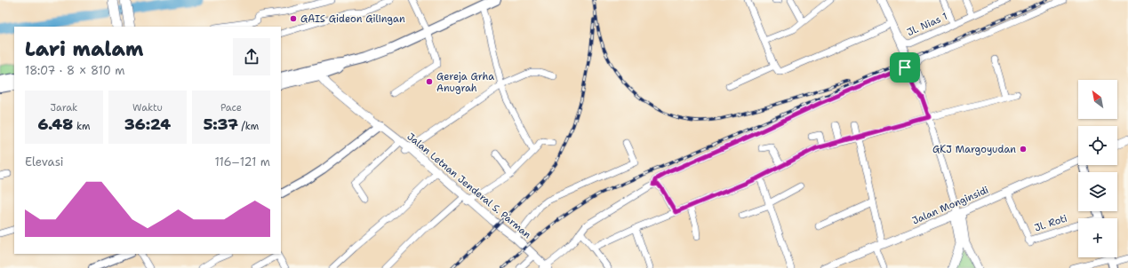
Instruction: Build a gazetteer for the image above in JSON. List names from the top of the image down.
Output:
{
  "streets": {
    "main road": ["Jalan Letnan Jenderal S. Parman", "Jalan Monginsidi"],
    "street": ["Jl. Nias 1", "Jl. Roti"]
  },
  "crossings": [
    ["Jalan Monginsidi", "Jl. Roti"]
  ],
  "places": ["GAIS Gideon Gilingan", "Gereja Grha Anugrah", "GKJ Margoyudan"],
  "north": "top left",
  "page": {
    "heading": ["Lari malam", "18:07 · 8 × 810 m"],
    "map_buttons": "+",
    "stats": [
      ["Jarak", "6.48 km"],
      ["Waktu", "36:24"],
      ["Pace", "5:37 /km"]
    ],
    "chart": ["Elevasi", "116–121 m"]
  }
}
